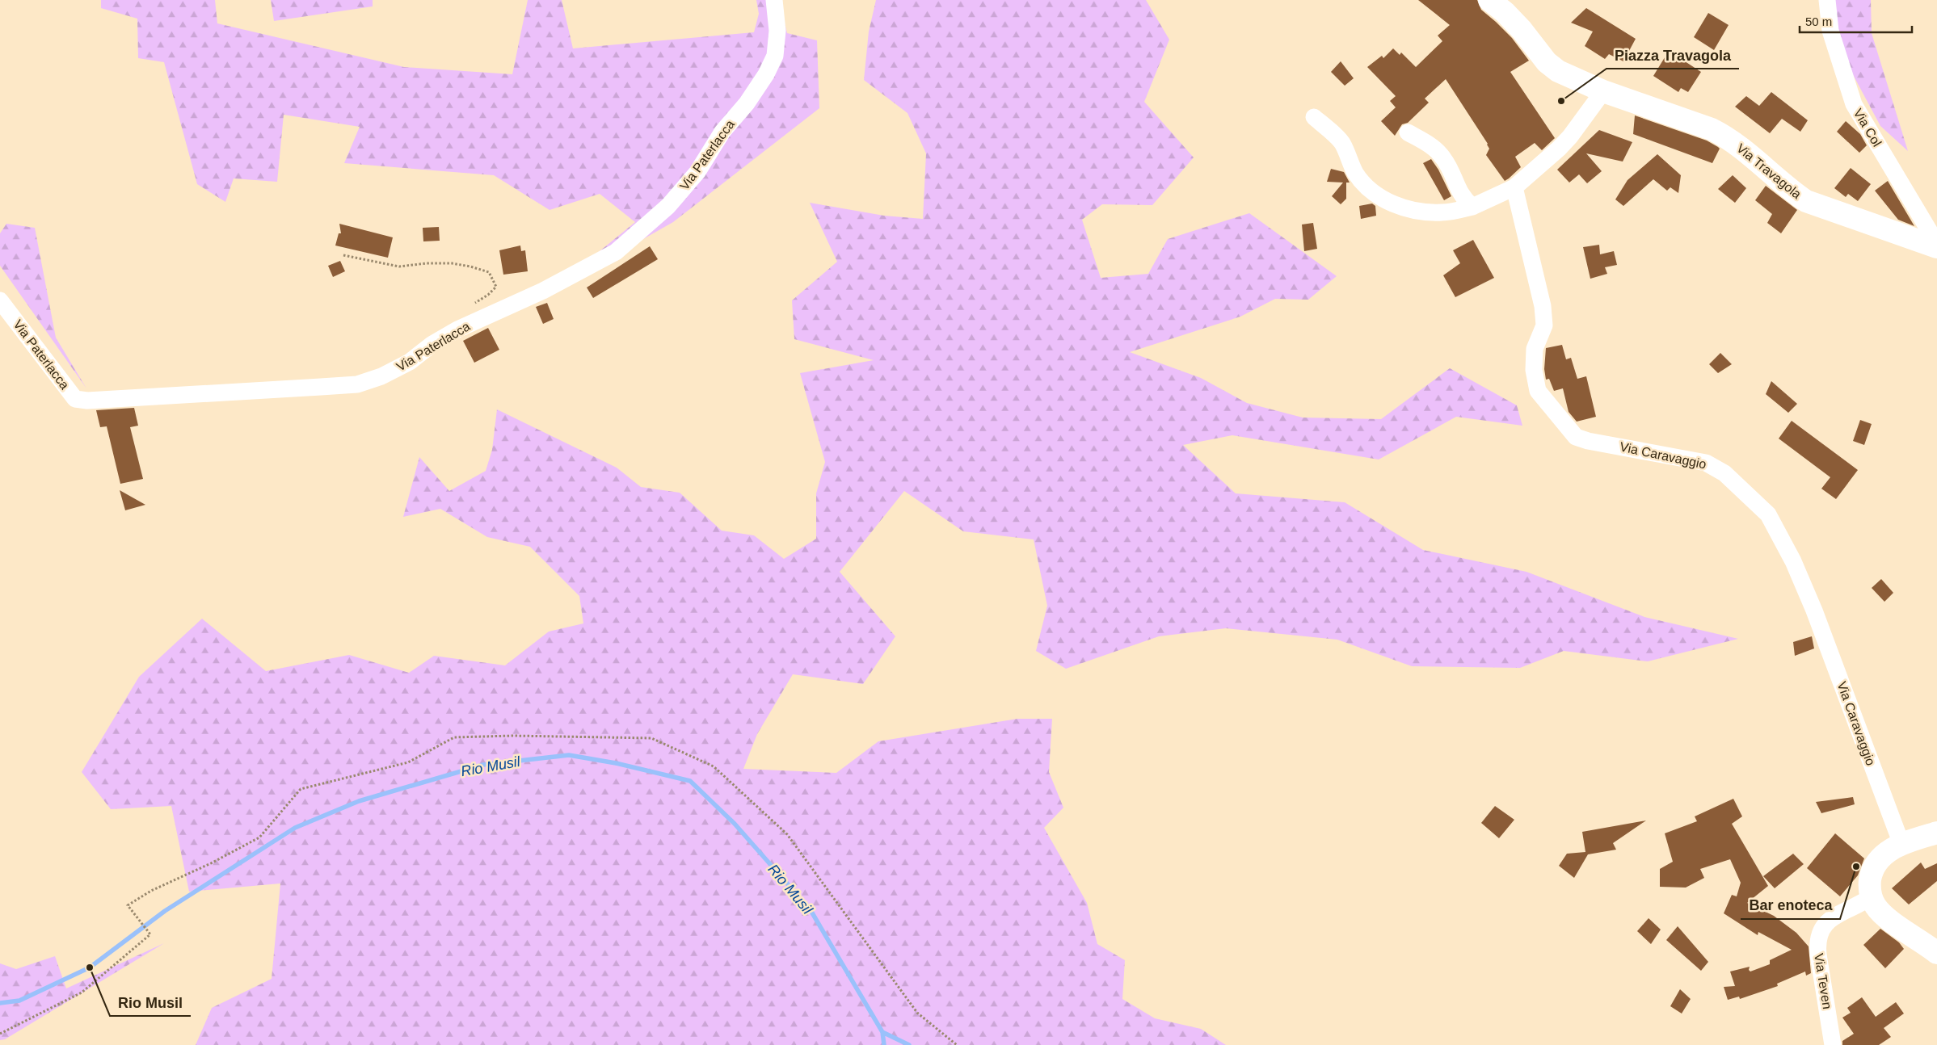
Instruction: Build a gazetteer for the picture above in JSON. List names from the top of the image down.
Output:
{
  "streets": {
    "street": [
      "Via Col",
      "Via Paterlacca",
      "Via Travagola",
      "Via Caravaggio",
      "Via Teven"
    ]
  },
  "crossings": [
    ["Via Col", "Via Travagola"]
  ],
  "water": ["Rio Musil"],
  "places": ["Piazza Travagola", "Bar enoteca", "Rio Musil"],
  "scale_bar": "50 m"
}
